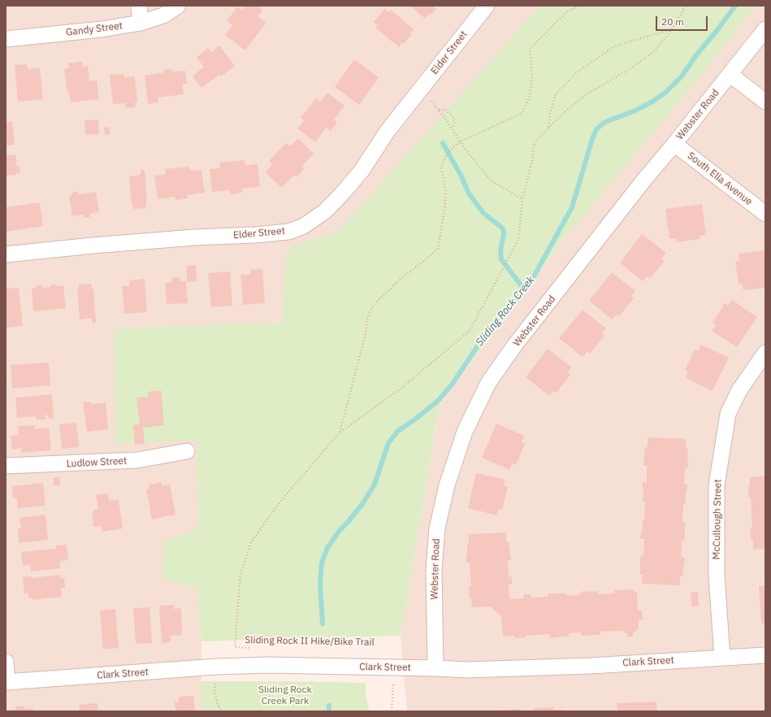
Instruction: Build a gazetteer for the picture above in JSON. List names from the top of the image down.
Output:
{
  "streets": {
    "street": [
      "Gandy Street",
      "Elder Street",
      "Webster Road",
      "South Ella Avenue",
      "Ludlow Street",
      "McCullough Street",
      "Clark Street"
    ],
    "path": ["Sliding Rock II Hike/Bike Trail"]
  },
  "crossings": [
    ["Webster Road", "South Ella Avenue"],
    ["Webster Road", "Clark Street"],
    ["McCullough Street", "Clark Street"]
  ],
  "water": ["Sliding Rock Creek"],
  "parks": ["Sliding Rock Creek Park"],
  "scale_bar": "20 m"
}
